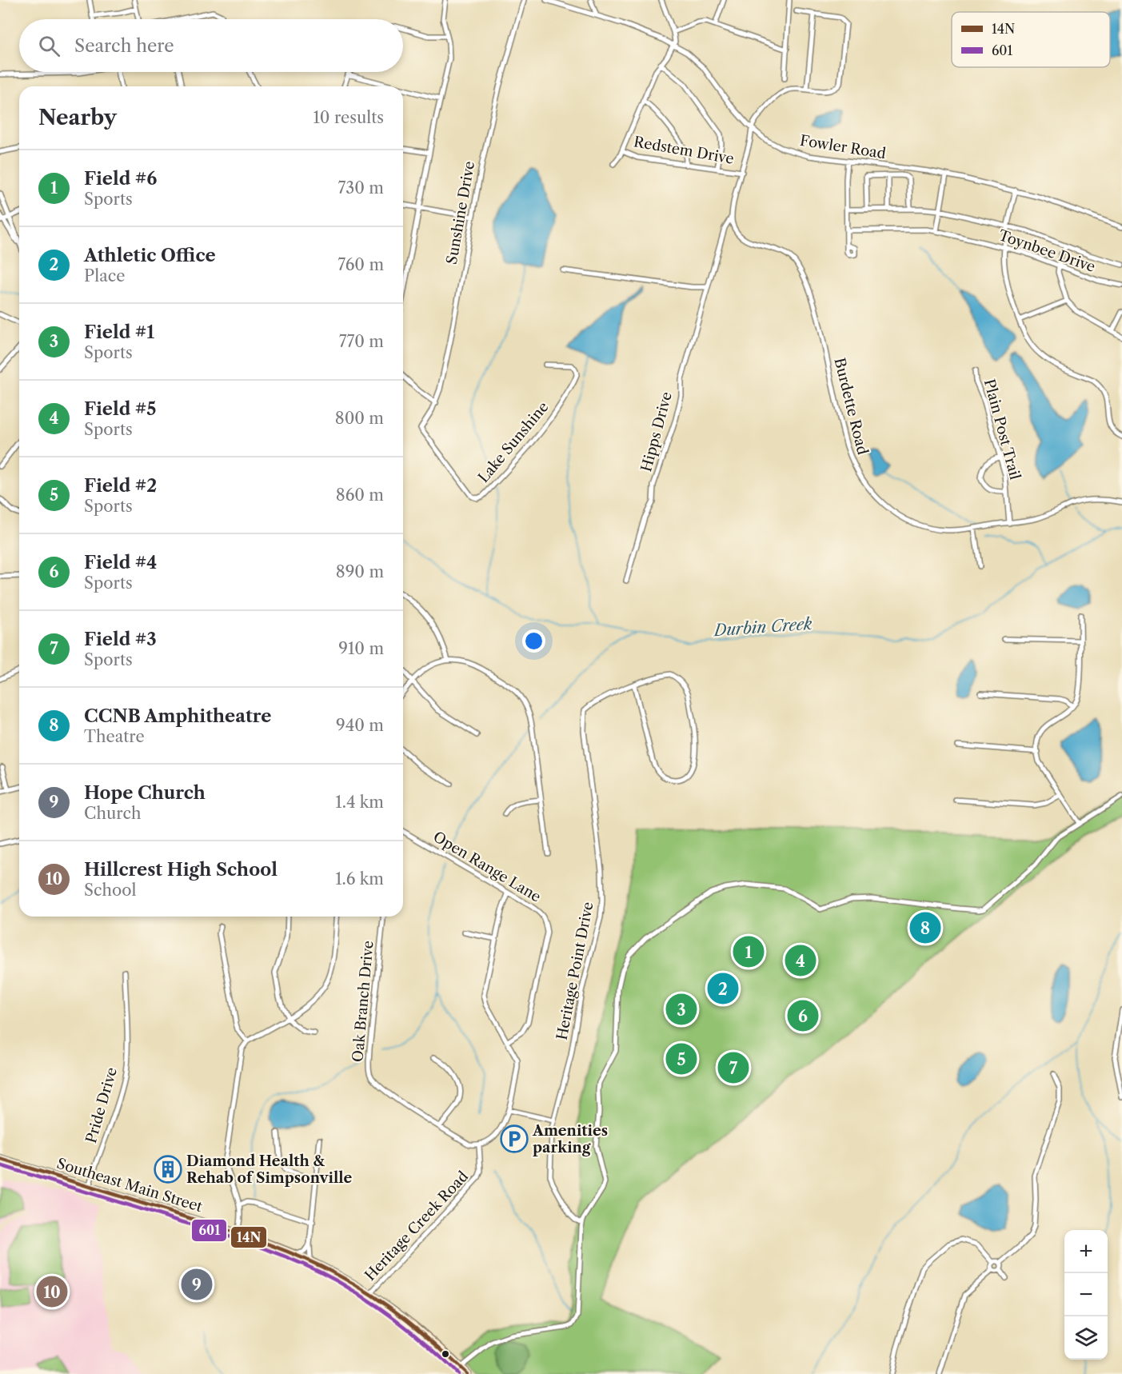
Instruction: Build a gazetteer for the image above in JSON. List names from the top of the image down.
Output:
{
  "streets": {
    "main road": ["Southeast Main Street"],
    "street": [
      "Fowler Road",
      "Redstem Drive",
      "Sunshine Drive",
      "Toynbee Drive",
      "Burdette Road",
      "Plain Post Trail",
      "Hipps Drive",
      "Lake Sunshine",
      "Open Range Lane",
      "Heritage Point Drive",
      "Oak Branch Drive",
      "Pride Drive",
      "Heritage Creek Road"
    ]
  },
  "crossings": [
    ["Sunshine Drive", "Lake Sunshine"],
    ["Burdette Road", "Plain Post Trail"],
    ["Burdette Road", "Hipps Drive"],
    ["Oak Branch Drive", "Heritage Creek Road"],
    ["Pride Drive", "Southeast Main Street"],
    ["Southeast Main Street", "Heritage Creek Road"]
  ],
  "water": ["Durbin Creek"],
  "places": {
    "parking": ["Amenities parking"],
    "building": ["Diamond Health & Rehab of Simpsonville"]
  },
  "lines": ["transit line 14N", "transit line 601"],
  "legend": ["14N", "601"],
  "page": {
    "search": "Search here",
    "heading": ["Nearby", "10 results"],
    "list": [
      {
        "mark": "1",
        "name": "Field #6",
        "note": "Sports",
        "value": "730 m"
      },
      {
        "mark": "2",
        "name": "Athletic Office",
        "note": "Place",
        "value": "760 m"
      },
      {
        "mark": "3",
        "name": "Field #1",
        "note": "Sports",
        "value": "770 m"
      },
      {
        "mark": "4",
        "name": "Field #5",
        "note": "Sports",
        "value": "800 m"
      },
      {
        "mark": "5",
        "name": "Field #2",
        "note": "Sports",
        "value": "860 m"
      },
      {
        "mark": "6",
        "name": "Field #4",
        "note": "Sports",
        "value": "890 m"
      },
      {
        "mark": "7",
        "name": "Field #3",
        "note": "Sports",
        "value": "910 m"
      },
      {
        "mark": "8",
        "name": "CCNB Amphitheatre",
        "note": "Theatre",
        "value": "940 m"
      },
      {
        "mark": "9",
        "name": "Hope Church",
        "note": "Church",
        "value": "1.4 km"
      },
      {
        "mark": "10",
        "name": "Hillcrest High School",
        "note": "School",
        "value": "1.6 km"
      }
    ],
    "pins": [
      "8",
      "1",
      "4",
      "2",
      "3",
      "6",
      "5",
      "7",
      "9",
      "10"
    ],
    "map_buttons": ["+", "−"]
  }
}
